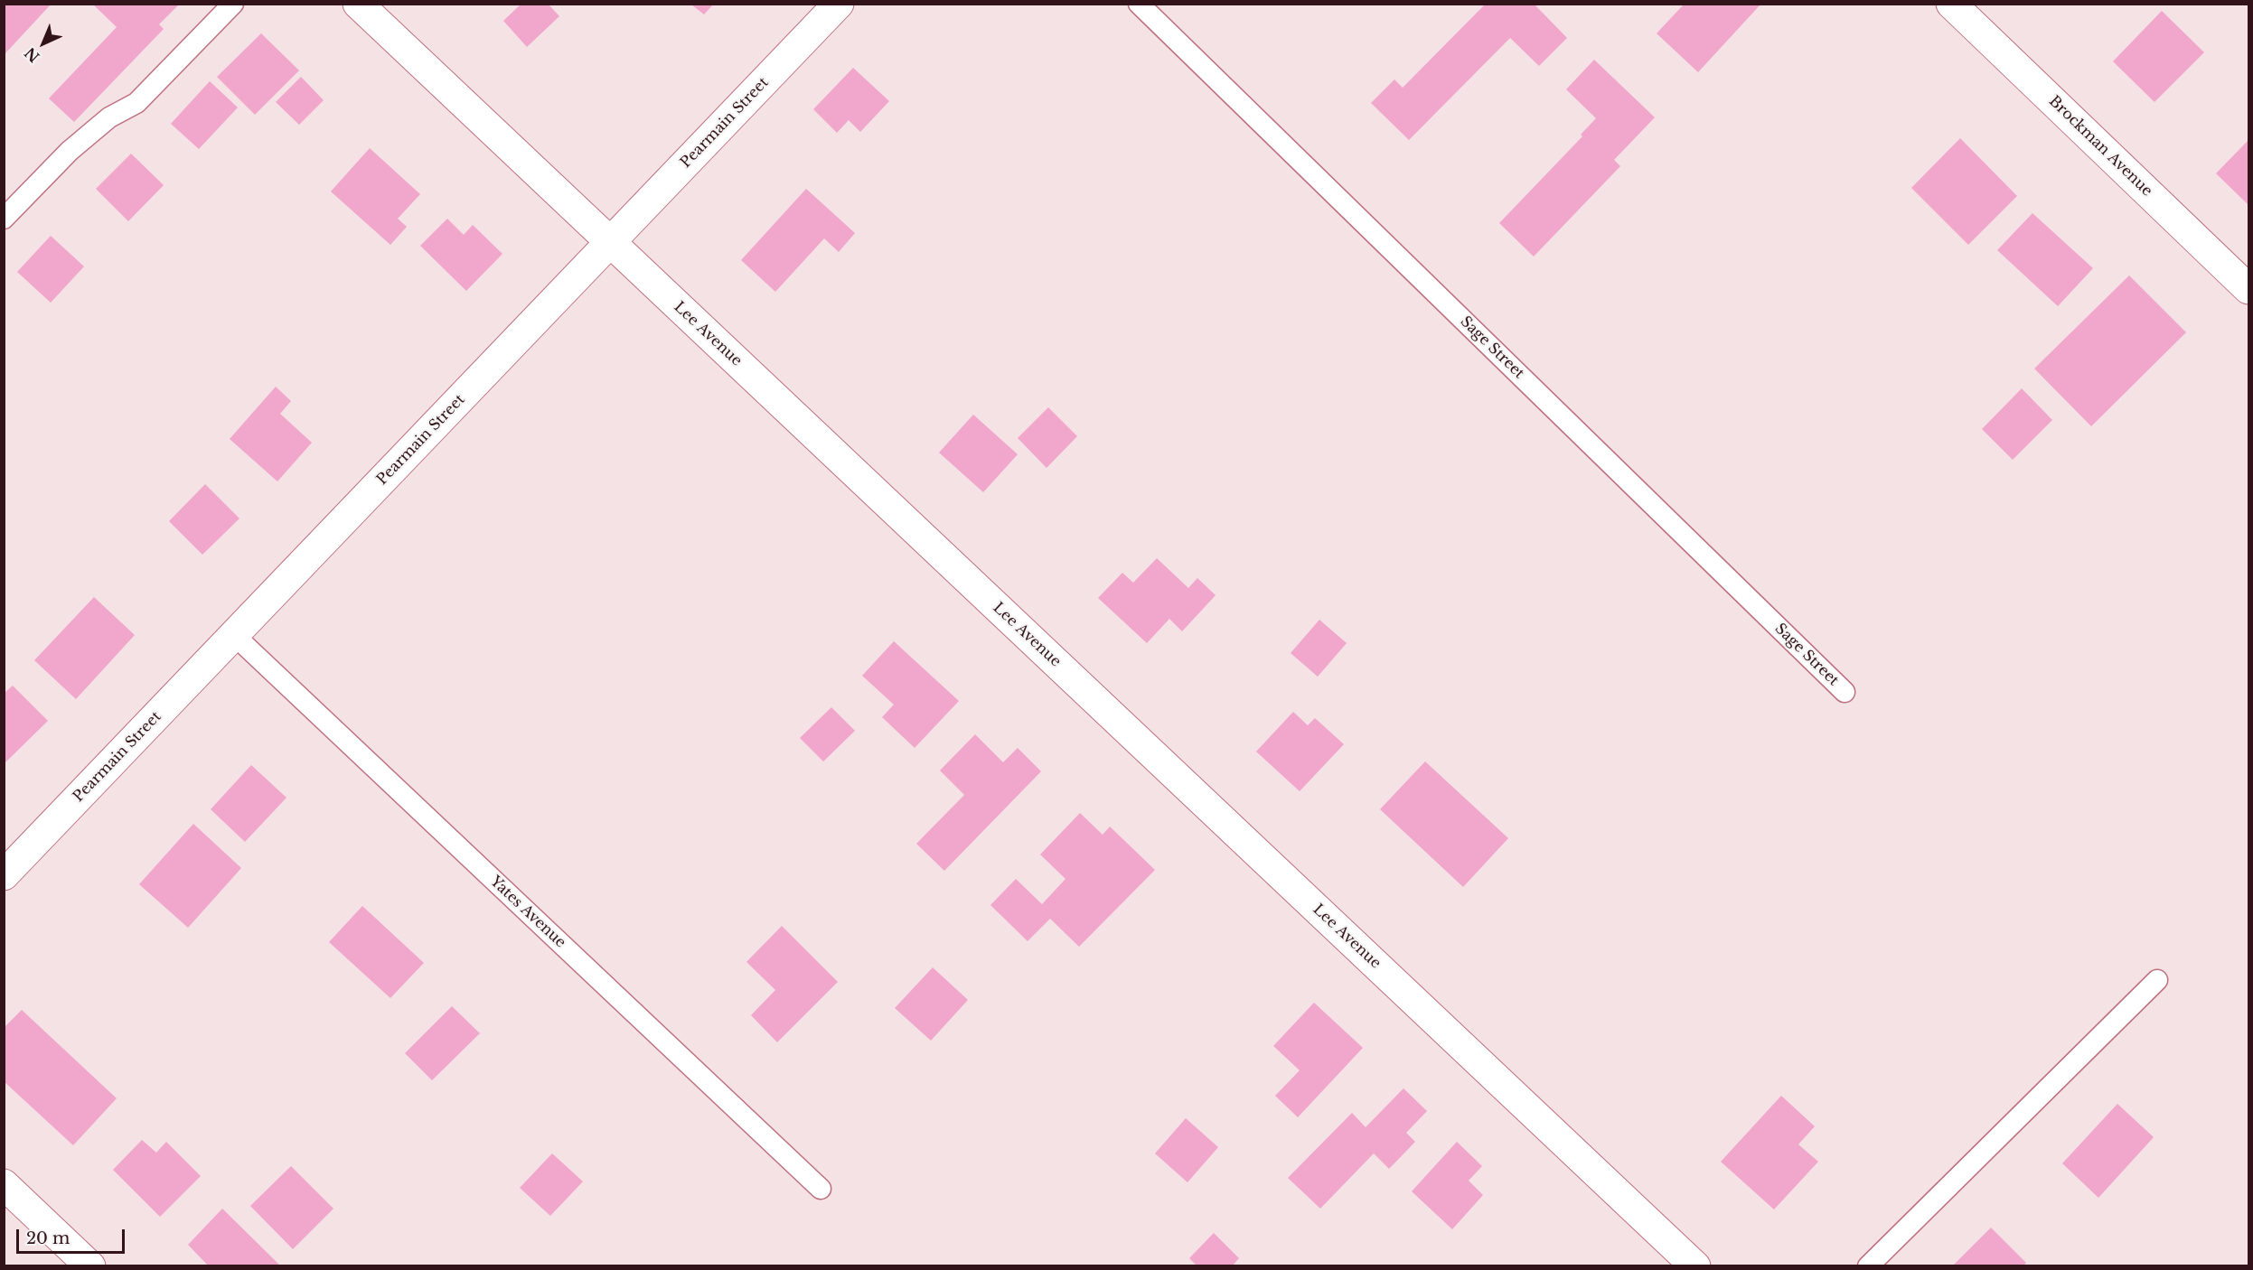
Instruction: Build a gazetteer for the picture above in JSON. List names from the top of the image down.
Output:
{
  "streets": {
    "street": ["Pearmain Street", "Brockman Avenue", "Lee Avenue"],
    "lane": ["Sage Street", "Yates Avenue"]
  },
  "crossings": [
    ["Pearmain Street", "Lee Avenue"],
    ["Pearmain Street", "Yates Avenue"]
  ],
  "scale_bar": "20 m",
  "north": "bottom left"
}
